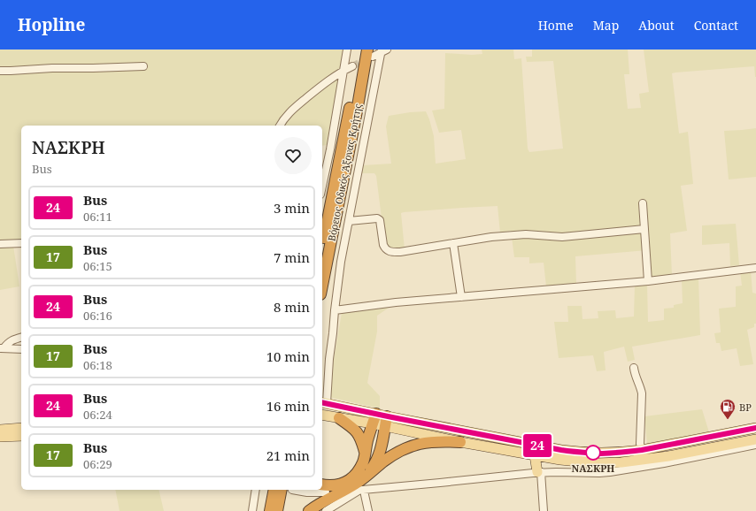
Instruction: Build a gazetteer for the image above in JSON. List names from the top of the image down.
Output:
{
  "streets": {
    "highway": ["Βόρειος Οδικός Άξονας Κρήτης"]
  },
  "places": {
    "fuel station": ["BP"],
    "other": ["ΝΑΣΚΡΗ"]
  },
  "lines": ["bus line 24"],
  "page": {
    "header": "Hopline",
    "nav": [
      "Home",
      "Map",
      "About",
      "Contact"
    ],
    "on_map": "24",
    "heading": ["ΝΑΣΚΡΗ", "Bus"],
    "list": [
      {
        "mark": "24",
        "name": "Bus",
        "note": "06:11",
        "value": "3 min"
      },
      {
        "mark": "17",
        "name": "Bus",
        "note": "06:15",
        "value": "7 min"
      },
      {
        "mark": "24",
        "name": "Bus",
        "note": "06:16",
        "value": "8 min"
      },
      {
        "mark": "17",
        "name": "Bus",
        "note": "06:18",
        "value": "10 min"
      },
      {
        "mark": "24",
        "name": "Bus",
        "note": "06:24",
        "value": "16 min"
      },
      {
        "mark": "17",
        "name": "Bus",
        "note": "06:29",
        "value": "21 min"
      }
    ]
  }
}
